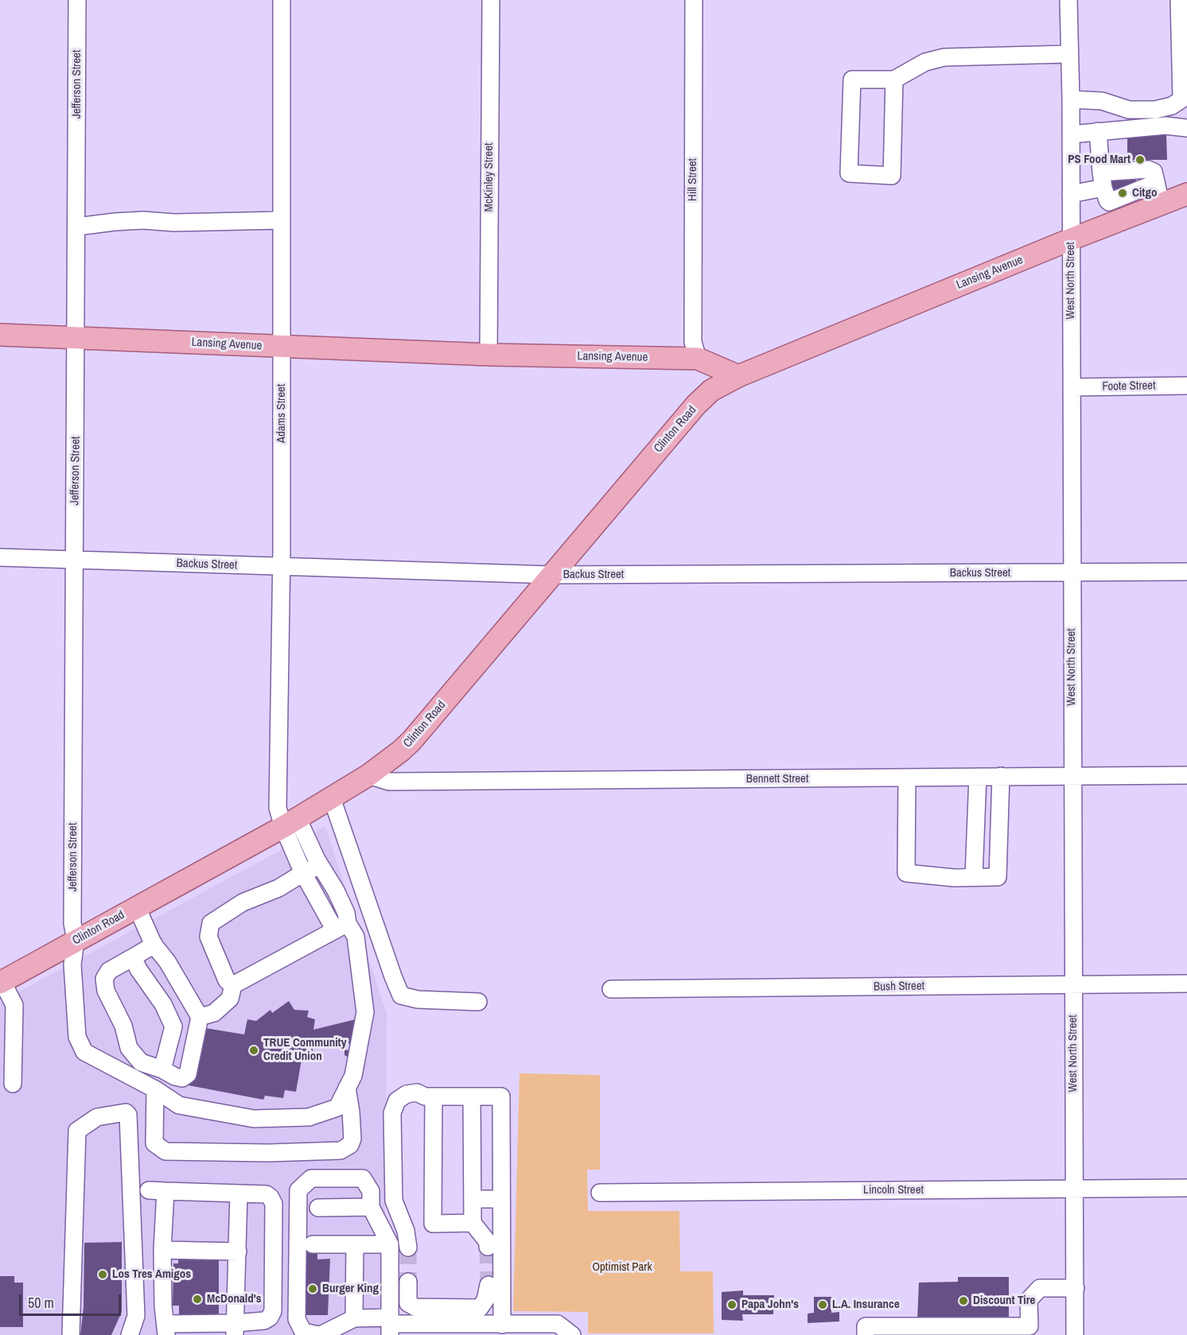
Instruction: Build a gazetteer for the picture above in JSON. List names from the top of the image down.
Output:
{
  "streets": {
    "main road": ["Lansing Avenue", "Clinton Road"],
    "street": [
      "Jefferson Street",
      "McKinley Street",
      "Hill Street",
      "West North Street",
      "Foote Street",
      "Adams Street",
      "Backus Street",
      "Bennett Street",
      "Bush Street",
      "Lincoln Street"
    ]
  },
  "crossings": [
    ["Jefferson Street", "Lansing Avenue"],
    ["Jefferson Street", "Clinton Road"],
    ["Jefferson Street", "Backus Street"],
    ["McKinley Street", "Lansing Avenue"],
    ["Hill Street", "Lansing Avenue"],
    ["Lansing Avenue", "West North Street"],
    ["Lansing Avenue", "Adams Street"],
    ["Lansing Avenue", "Clinton Road"],
    ["West North Street", "Foote Street"],
    ["West North Street", "Backus Street"],
    ["West North Street", "Bennett Street"],
    ["West North Street", "Bush Street"],
    ["West North Street", "Lincoln Street"],
    ["Adams Street", "Clinton Road"],
    ["Adams Street", "Backus Street"],
    ["Clinton Road", "Backus Street"],
    ["Clinton Road", "Bennett Street"]
  ],
  "parks": ["Optimist Park"],
  "places": [
    "PS Food Mart",
    "Citgo",
    "TRUE Community Credit Union",
    "Los Tres Amigos",
    "Burger King",
    "McDonald's",
    "Discount Tire",
    "Papa John's",
    "L.A. Insurance"
  ],
  "scale_bar": "50 m"
}
